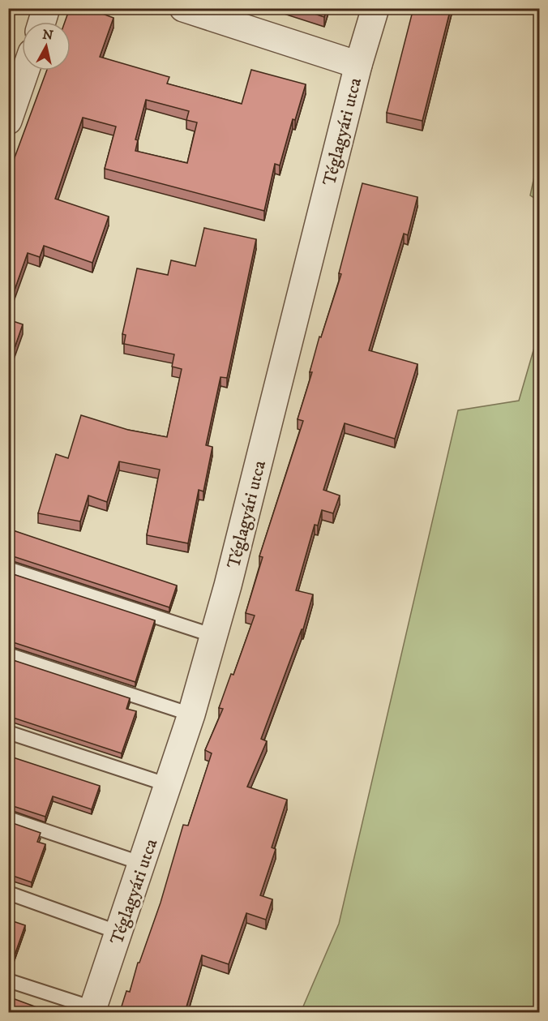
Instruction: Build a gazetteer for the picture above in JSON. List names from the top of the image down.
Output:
{
  "streets": {
    "street": ["Téglagyári utca"]
  },
  "north": "top"
}
